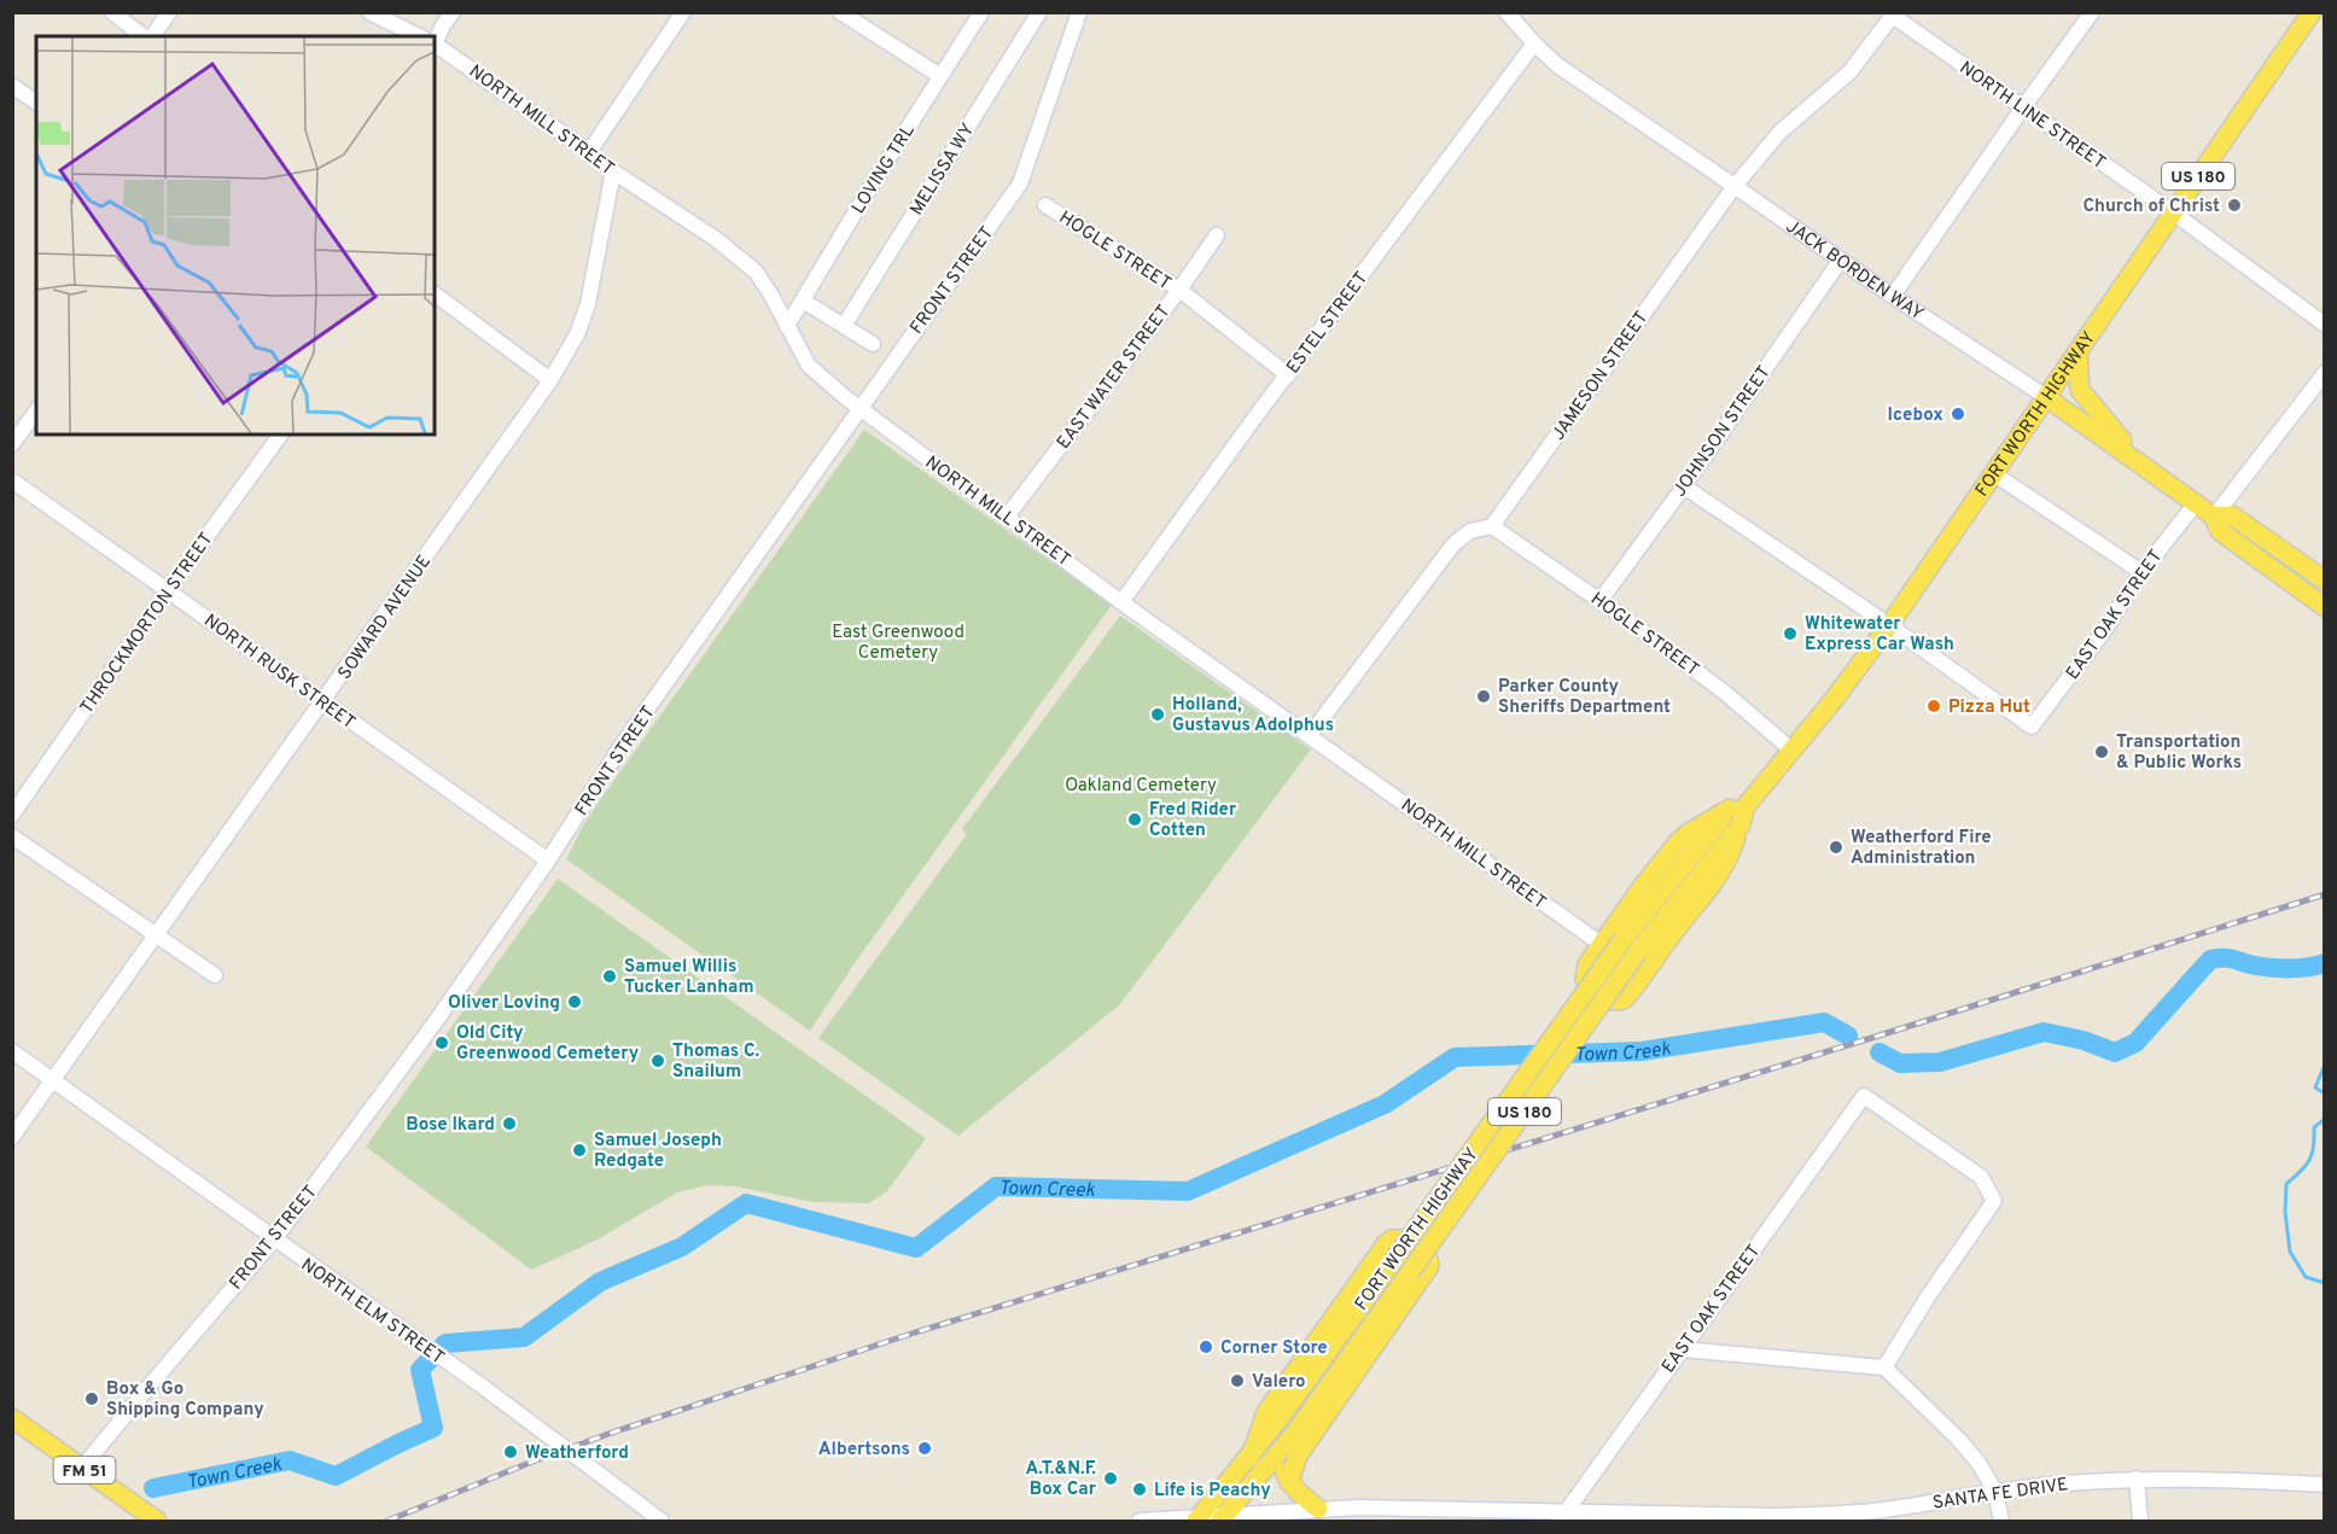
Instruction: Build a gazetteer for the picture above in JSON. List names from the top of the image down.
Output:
{
  "streets": {
    "main road": [
      "US 180",
      "JACK BORDEN WAY",
      "FORT WORTH HIGHWAY",
      "FM 51"
    ],
    "street": [
      "NORTH LINE STREET",
      "NORTH MILL STREET",
      "LOVING TRL",
      "MELISSA WY",
      "HOGLE STREET",
      "FRONT STREET",
      "ESTEL STREET",
      "JAMESON STREET",
      "EAST WATER STREET",
      "JOHNSON STREET",
      "EAST OAK STREET",
      "SOWARD AVENUE",
      "THROCKMORTON STREET",
      "NORTH RUSK STREET",
      "NORTH ELM STREET",
      "SANTA FE DRIVE"
    ]
  },
  "crossings": [
    ["NORTH LINE STREET", "JAMESON STREET"],
    ["NORTH LINE STREET", "FORT WORTH HIGHWAY"],
    ["NORTH MILL STREET", "LOVING TRL"],
    ["NORTH MILL STREET", "FRONT STREET"],
    ["NORTH MILL STREET", "ESTEL STREET"],
    ["NORTH MILL STREET", "EAST WATER STREET"],
    ["NORTH MILL STREET", "SOWARD AVENUE"],
    ["HOGLE STREET", "ESTEL STREET"],
    ["HOGLE STREET", "JAMESON STREET"],
    ["HOGLE STREET", "EAST WATER STREET"],
    ["HOGLE STREET", "FORT WORTH HIGHWAY"],
    ["HOGLE STREET", "JOHNSON STREET"],
    ["JACK BORDEN WAY", "ESTEL STREET"],
    ["JACK BORDEN WAY", "JAMESON STREET"],
    ["JACK BORDEN WAY", "FORT WORTH HIGHWAY"],
    ["JACK BORDEN WAY", "JOHNSON STREET"],
    ["JACK BORDEN WAY", "EAST OAK STREET"],
    ["FRONT STREET", "NORTH RUSK STREET"],
    ["FRONT STREET", "NORTH ELM STREET"],
    ["FRONT STREET", "FM 51"],
    ["FORT WORTH HIGHWAY", "EAST OAK STREET"],
    ["FORT WORTH HIGHWAY", "SANTA FE DRIVE"],
    ["EAST OAK STREET", "SANTA FE DRIVE"],
    ["SOWARD AVENUE", "NORTH RUSK STREET"],
    ["SOWARD AVENUE", "NORTH ELM STREET"],
    ["THROCKMORTON STREET", "NORTH RUSK STREET"]
  ],
  "water": ["Town Creek"],
  "parks": ["East Greenwood Cemetery", "Oakland Cemetery"],
  "places": [
    "Church of Christ",
    "Icebox",
    "Whitewater Express Car Wash",
    "Parker County Sheriffs Department",
    "Pizza Hut",
    "Holland, Gustavus Adolphus",
    "Transportation & Public Works",
    "Fred Rider Cotten",
    "Weatherford Fire Administration",
    "Samuel Willis Tucker Lanham",
    "Oliver Loving",
    "Old City Greenwood Cemetery",
    "Thomas C. Snailum",
    "Bose Ikard",
    "Samuel Joseph Redgate",
    "Corner Store",
    "Valero",
    "Box & Go Shipping Company",
    "Albertsons",
    "Weatherford",
    "A.T.&N.F. Box Car",
    "Life is Peachy"
  ]
}
